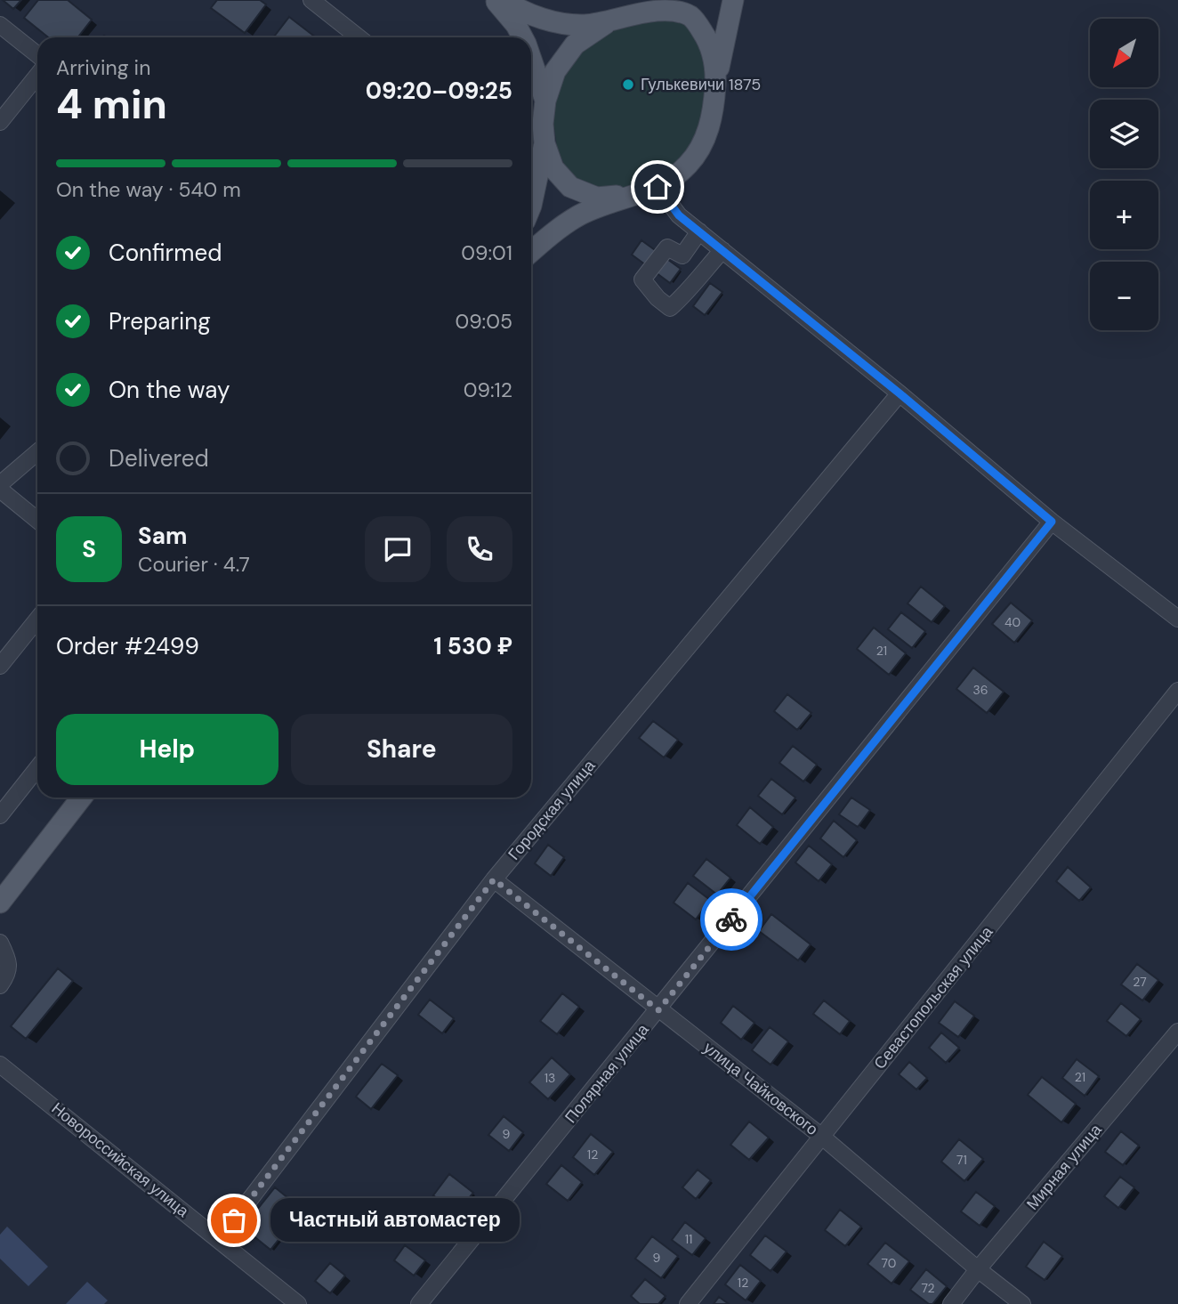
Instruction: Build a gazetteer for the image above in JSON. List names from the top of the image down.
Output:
{
  "streets": {
    "street": [
      "Городская улица",
      "Севастопольская улица",
      "Полярная улица",
      "улица Чайковского",
      "Новороссийская улица",
      "Мирная улица"
    ]
  },
  "crossings": [
    ["Городская улица", "улица Чайковского"],
    ["Городская улица", "Новороссийская улица"],
    ["Севастопольская улица", "улица Чайковского"],
    ["Полярная улица", "улица Чайковского"],
    ["улица Чайковского", "Мирная улица"]
  ],
  "places": ["Гулькевичи 1875", "Частный автомастер"],
  "house_numbers": [
    "40",
    "21",
    "36",
    "27",
    "21",
    "13",
    "9",
    "12",
    "71",
    "11",
    "9",
    "70",
    "12",
    "72"
  ],
  "north": "bottom left",
  "page": {
    "map_buttons": ["+", "−"],
    "heading": ["4 min", "Arriving in", "09:20–09:25"],
    "panel": [
      "Sam",
      "Courier · 4.7",
      "Order #2499",
      "1 530 ₽"
    ],
    "bar": "On the way · 540 m",
    "list": [
      ["Confirmed", "09:01"],
      ["Preparing", "09:05"],
      ["On the way", "09:12"],
      "Delivered"
    ],
    "round": "S",
    "buttons": ["Help", "Share"],
    "bubble": "Частный автомастер"
  }
}
